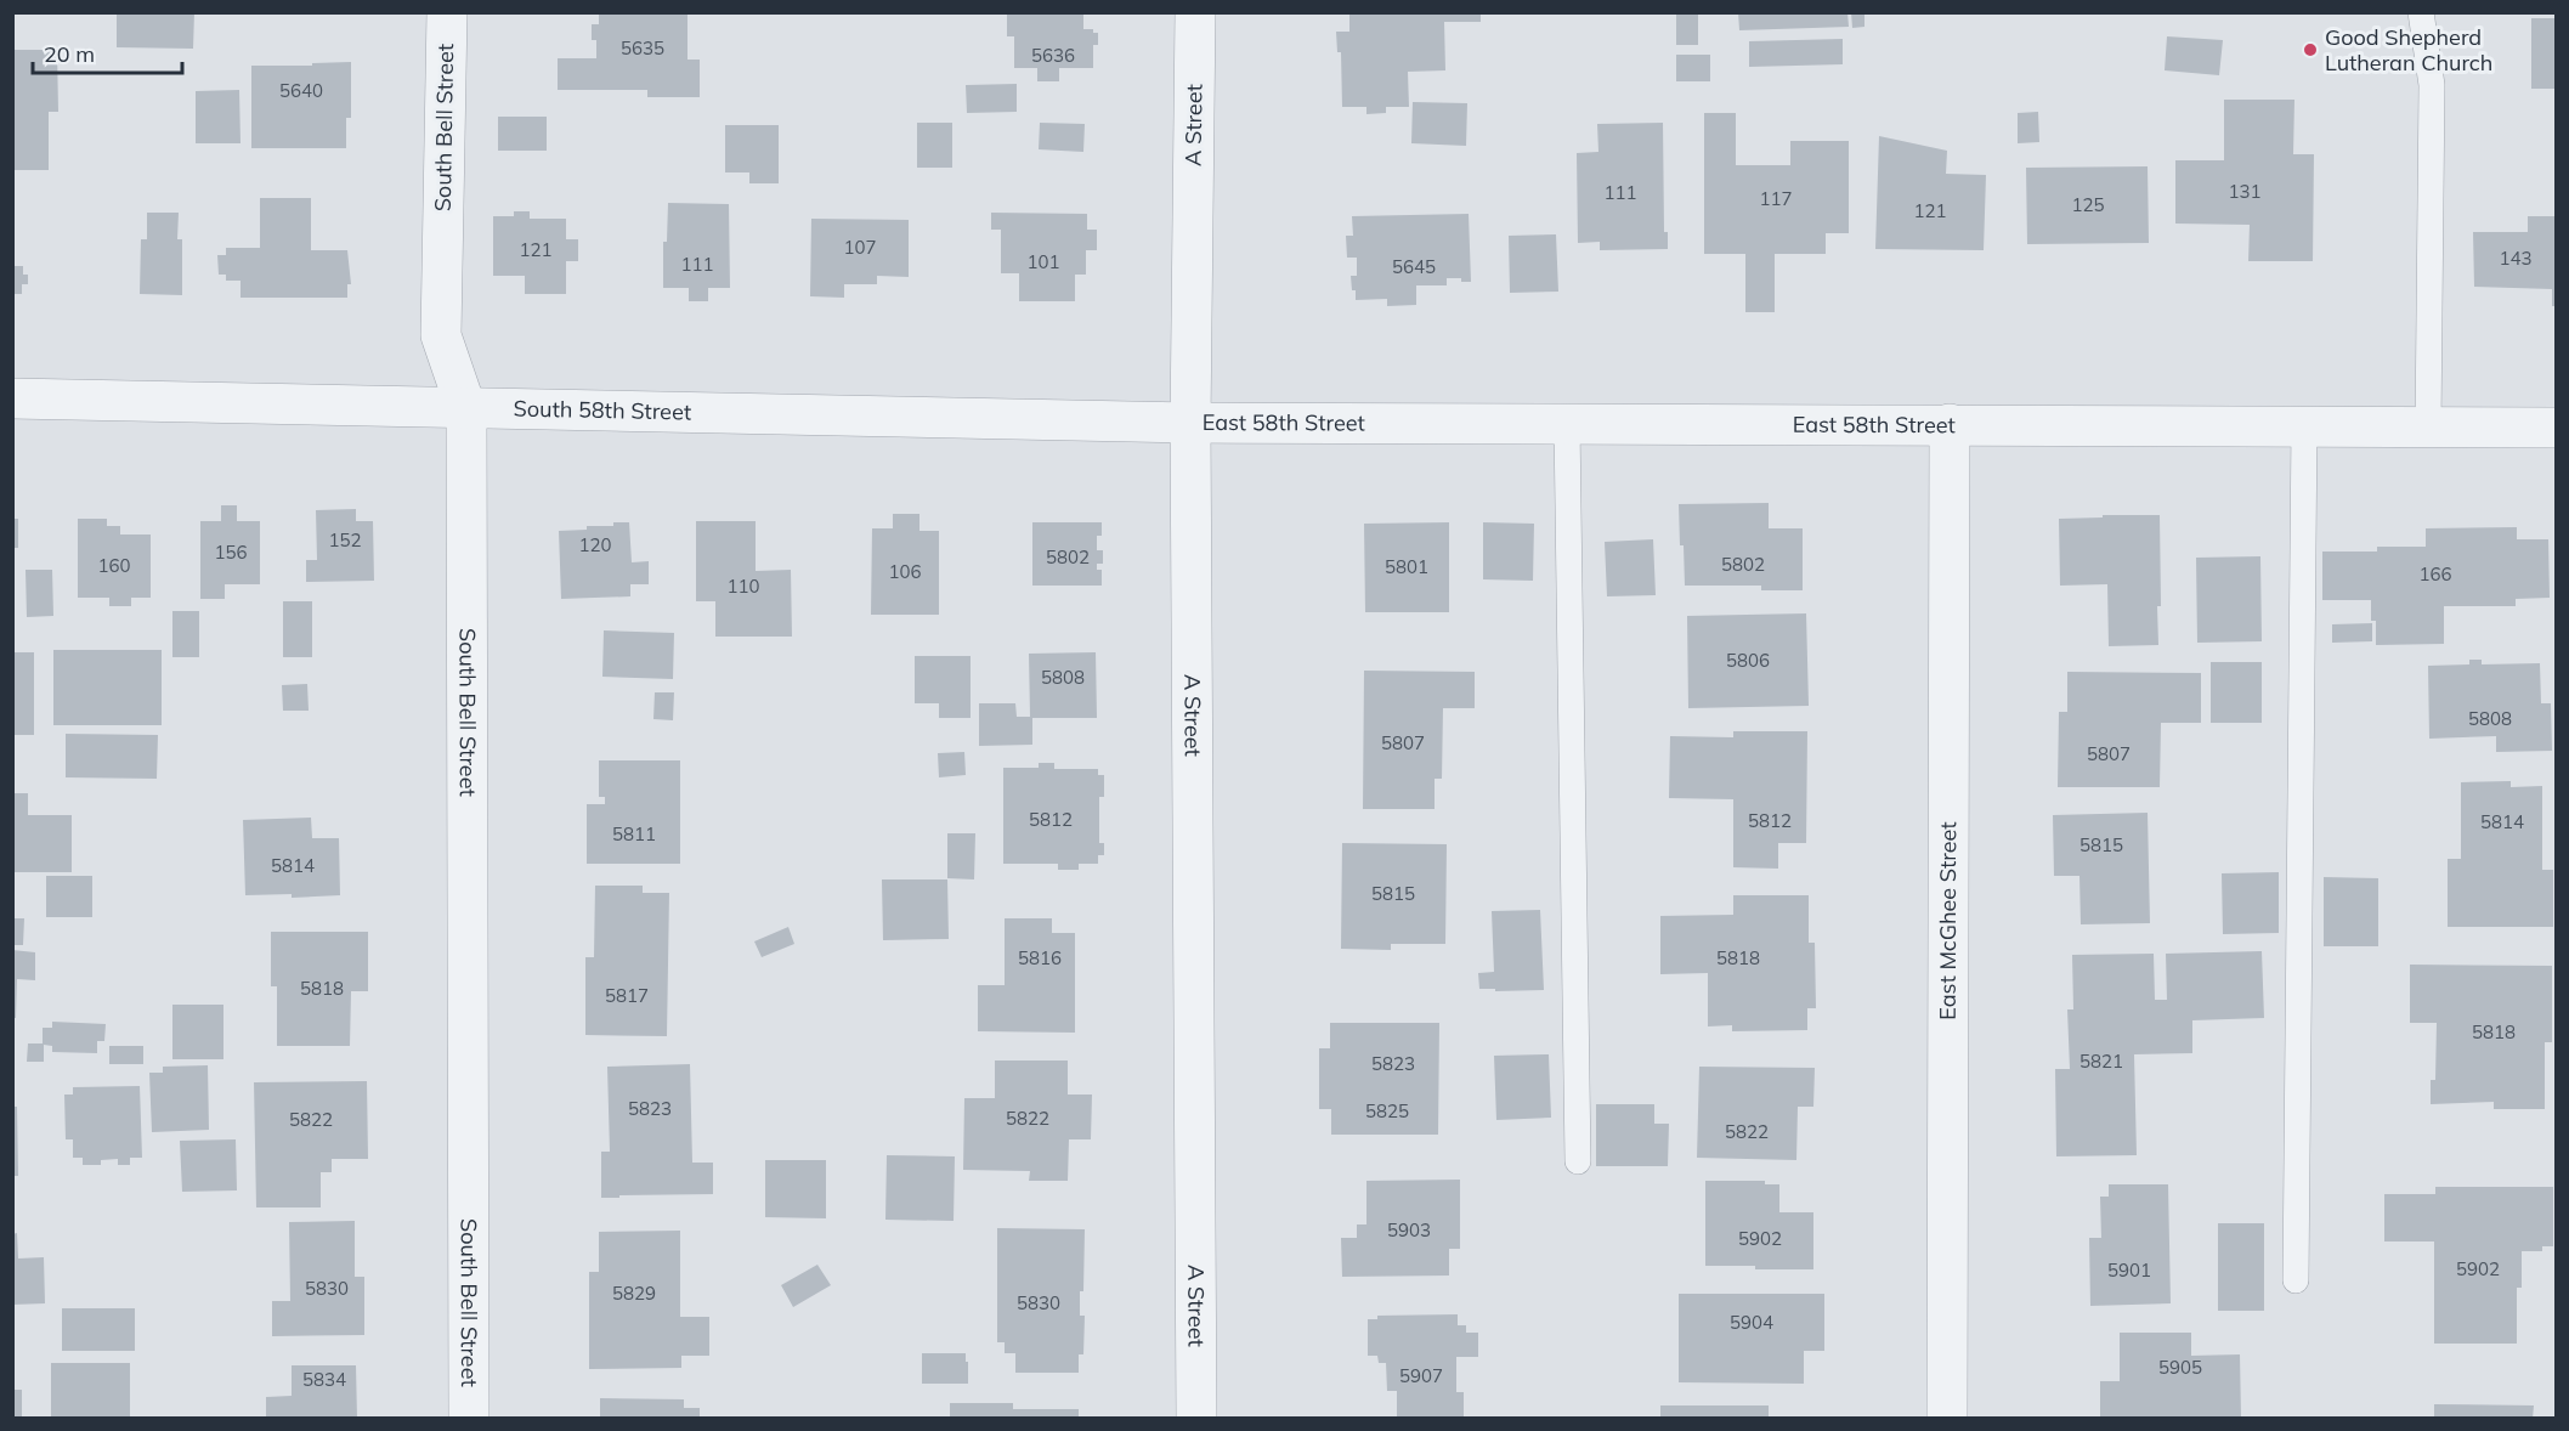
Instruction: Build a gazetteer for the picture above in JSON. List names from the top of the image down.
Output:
{
  "streets": {
    "street": [
      "A Street",
      "South Bell Street",
      "South 58th Street",
      "East 58th Street",
      "East McGhee Street"
    ]
  },
  "crossings": [
    ["A Street", "South 58th Street"],
    ["A Street", "East 58th Street"],
    ["South Bell Street", "South 58th Street"],
    ["South 58th Street", "East 58th Street"],
    ["East 58th Street", "East McGhee Street"]
  ],
  "places": ["Good Shepherd Lutheran Church"],
  "house_numbers": [
    "5635",
    "5636",
    "5640",
    "131",
    "111",
    "117",
    "125",
    "121",
    "107",
    "121",
    "143",
    "101",
    "111",
    "5645",
    "152",
    "120",
    "156",
    "5802",
    "5802",
    "160",
    "5801",
    "106",
    "166",
    "110",
    "5806",
    "5808",
    "5808",
    "5807",
    "5807",
    "5812",
    "5812",
    "5814",
    "5811",
    "5815",
    "5814",
    "5815",
    "5816",
    "5818",
    "5818",
    "5817",
    "5818",
    "5821",
    "5823",
    "5823",
    "5825",
    "5822",
    "5822",
    "5822",
    "5903",
    "5902",
    "5902",
    "5901",
    "5830",
    "5829",
    "5830",
    "5904",
    "5905",
    "5907",
    "5834"
  ],
  "scale_bar": "20 m"
}
